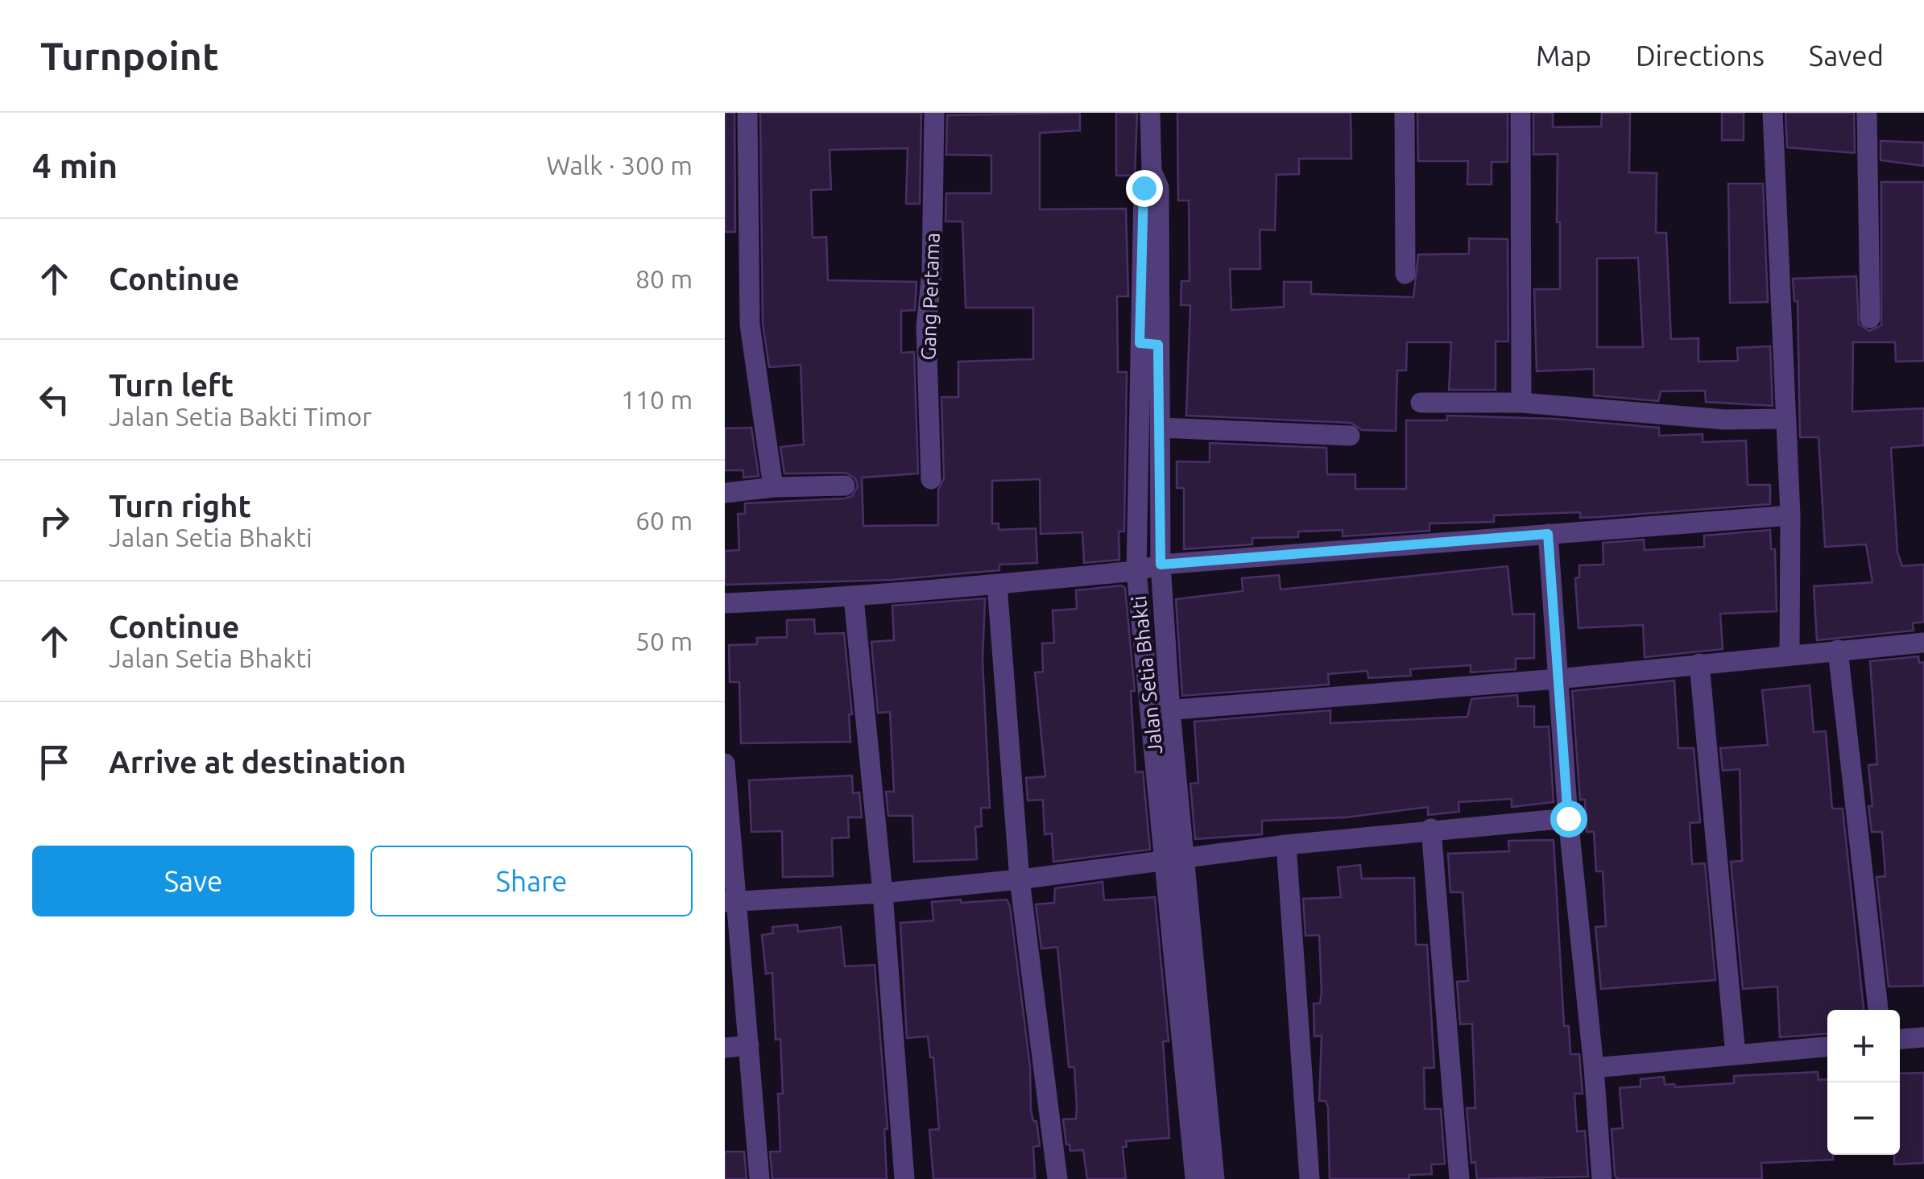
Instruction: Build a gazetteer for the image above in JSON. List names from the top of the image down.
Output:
{
  "streets": {
    "street": ["Gang Pertama", "Jalan Setia Bhakti"]
  },
  "page": {
    "header": "Turnpoint",
    "nav": ["Map", "Directions", "Saved"],
    "heading": ["4 min", "Walk · 300 m"],
    "list": [
      ["Continue", "80 m"],
      ["Turn left", "Jalan Setia Bakti Timor", "110 m"],
      ["Turn right", "Jalan Setia Bhakti", "60 m"],
      ["Continue", "Jalan Setia Bhakti", "50 m"],
      "Arrive at destination"
    ],
    "buttons": ["Save", "Share"],
    "map_buttons": ["+", "−"]
  }
}
